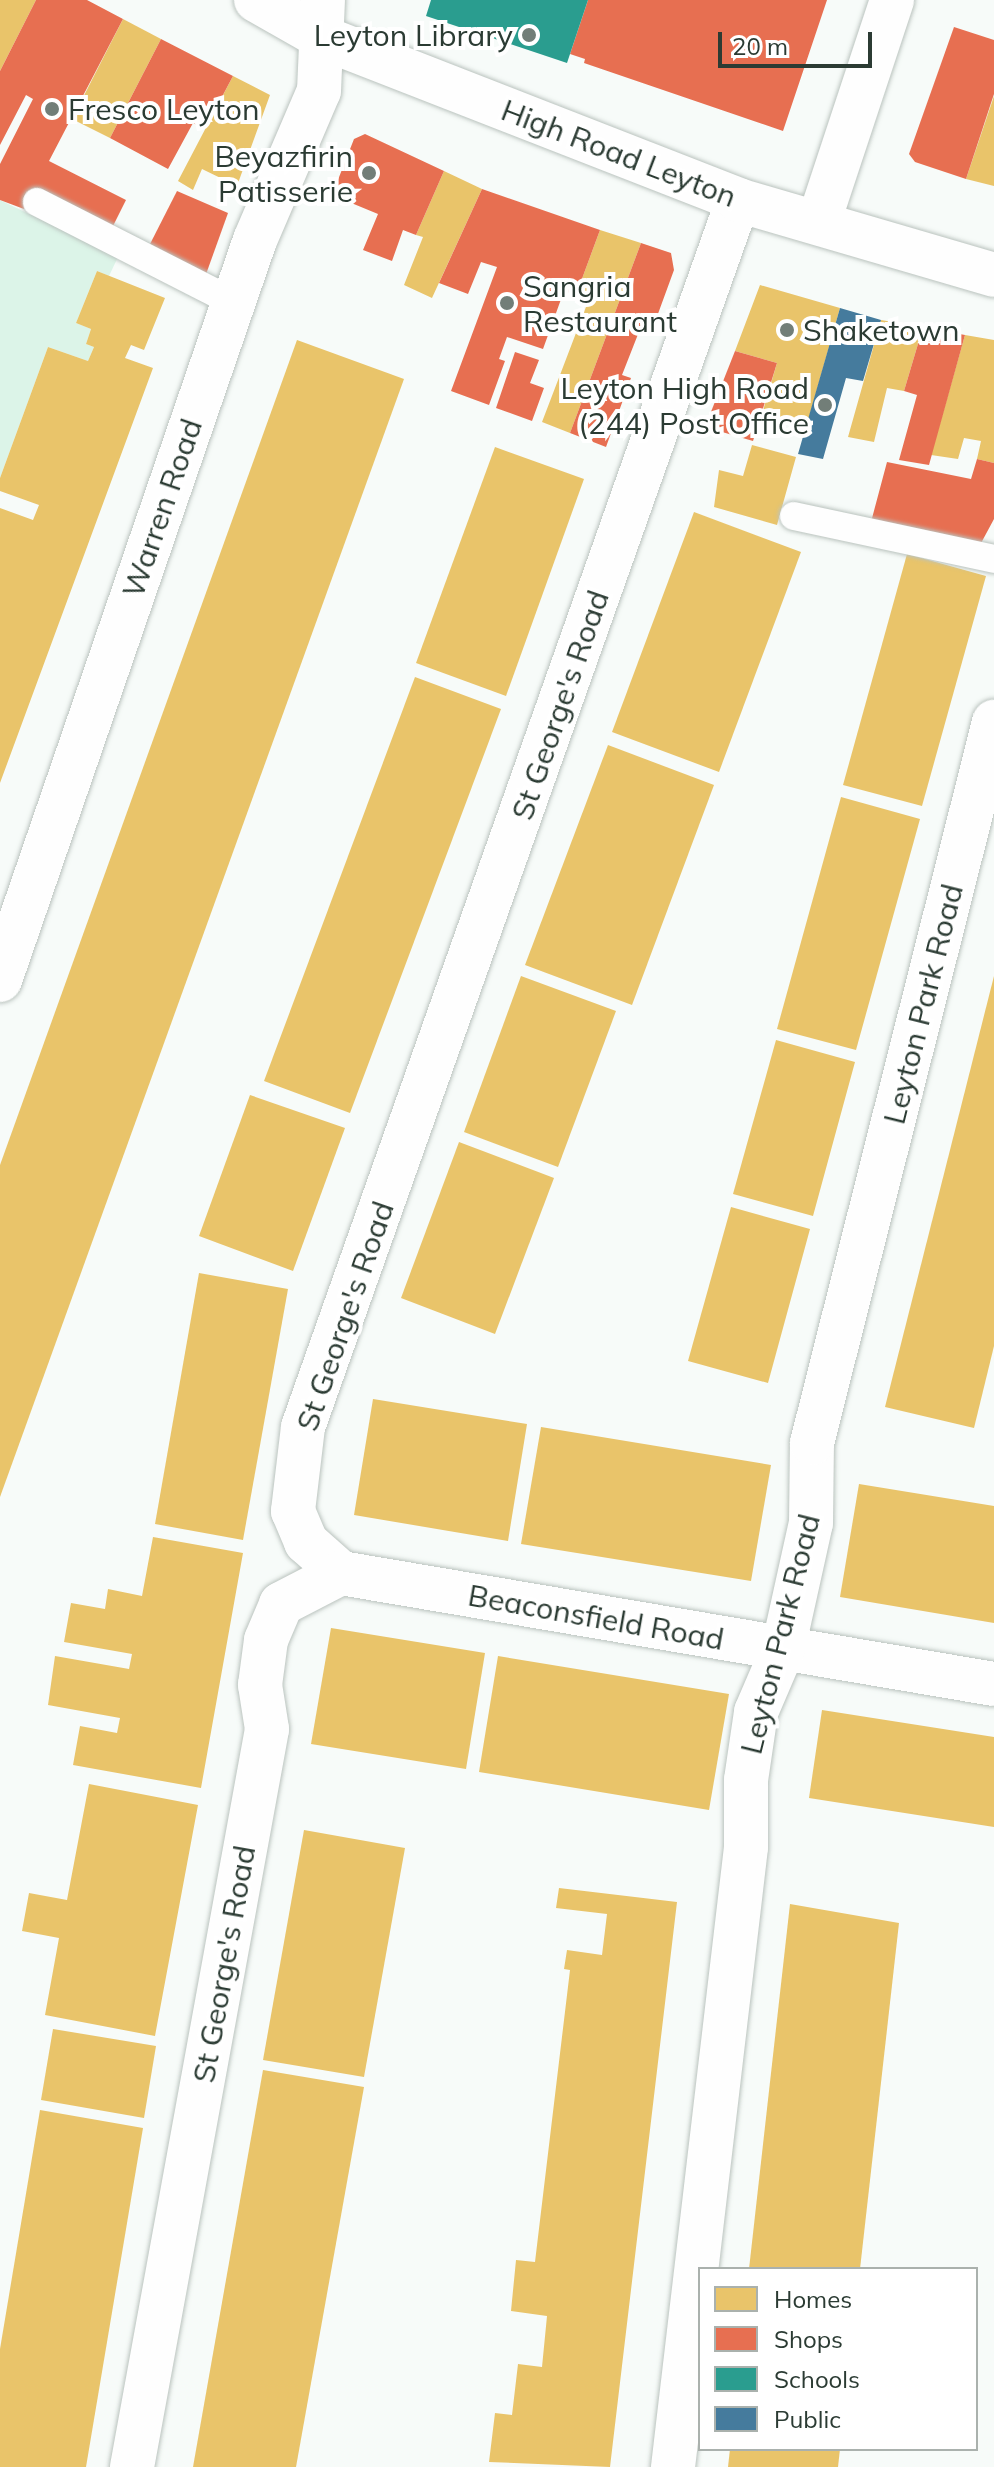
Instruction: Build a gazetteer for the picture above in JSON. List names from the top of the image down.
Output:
{
  "streets": {
    "street": [
      "High Road Leyton",
      "Warren Road",
      "St George's Road",
      "Leyton Park Road",
      "Beaconsfield Road"
    ]
  },
  "crossings": [
    ["High Road Leyton", "Warren Road"],
    ["High Road Leyton", "St George's Road"],
    ["St George's Road", "Beaconsfield Road"],
    ["Leyton Park Road", "Beaconsfield Road"]
  ],
  "places": [
    "Leyton Library",
    "Fresco Leyton",
    "Beyazfirin Patisserie",
    "Sangria Restaurant",
    "Shaketown",
    "Leyton High Road (244) Post Office"
  ],
  "legend": [
    "Homes",
    "Shops",
    "Schools",
    "Public"
  ],
  "scale_bar": "20 m"
}
